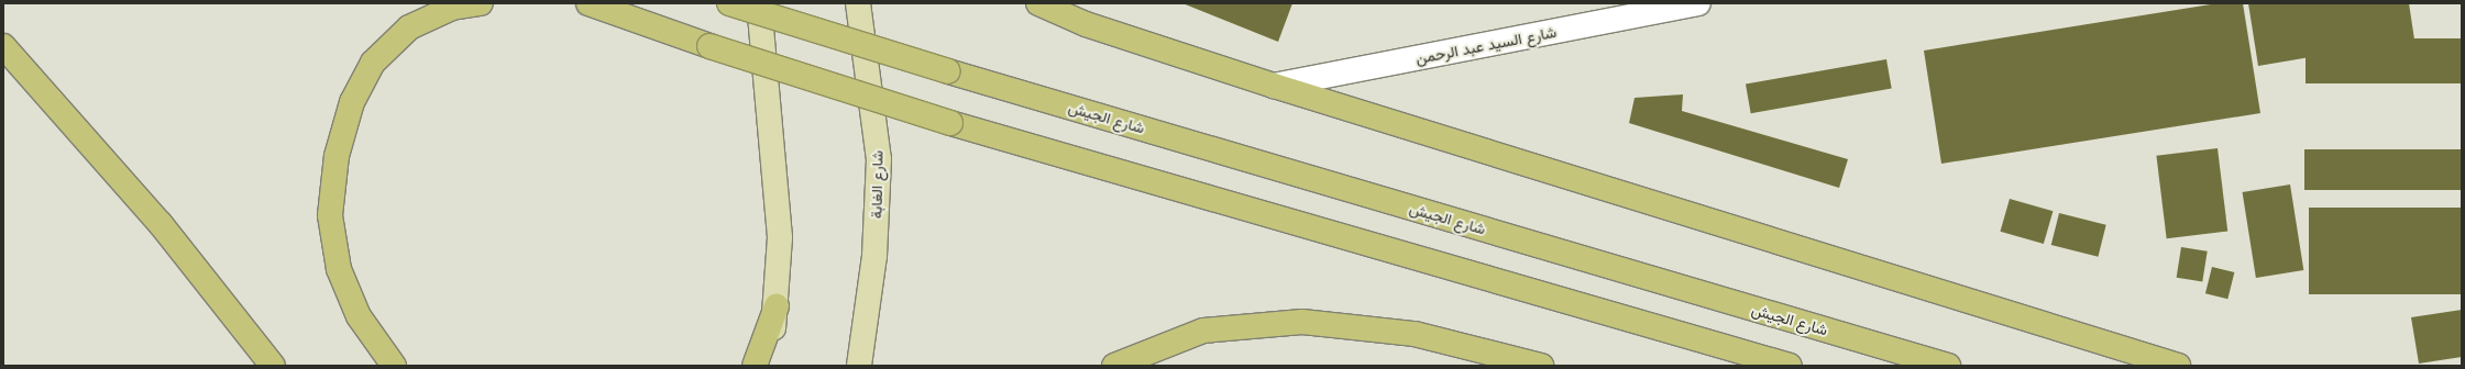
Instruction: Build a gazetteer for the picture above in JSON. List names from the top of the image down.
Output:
{
  "streets": {
    "highway": ["شارع الجيش"],
    "main road": ["شارع الغابة"],
    "street": ["شارع السيد عبد الرحمن"]
  }
}
